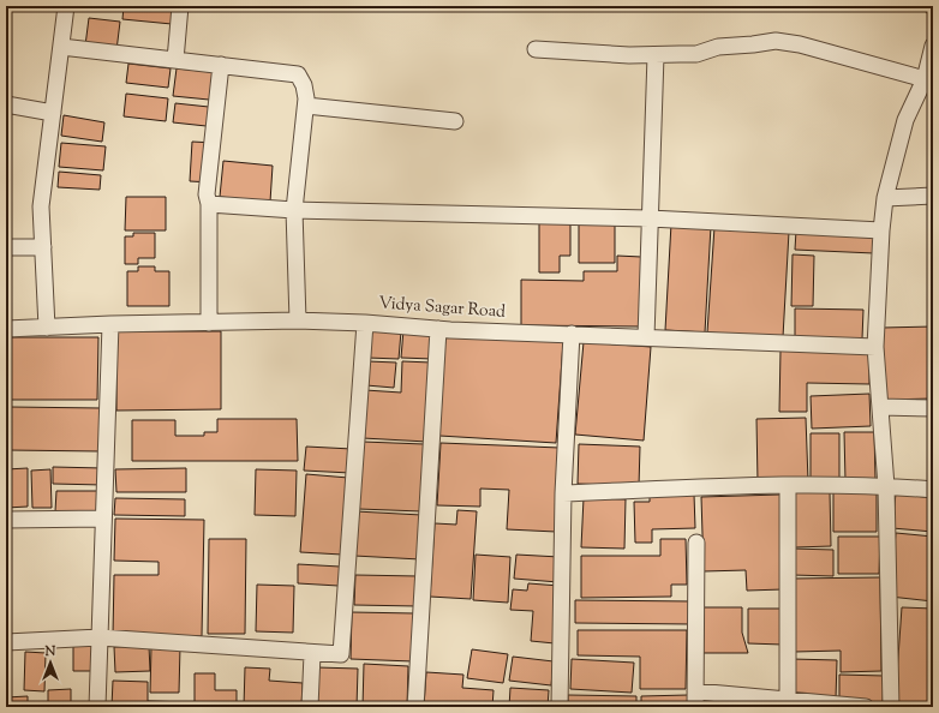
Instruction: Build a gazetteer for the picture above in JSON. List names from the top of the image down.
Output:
{
  "streets": {
    "street": ["Vidya Sagar Road"]
  },
  "north": "top"
}
